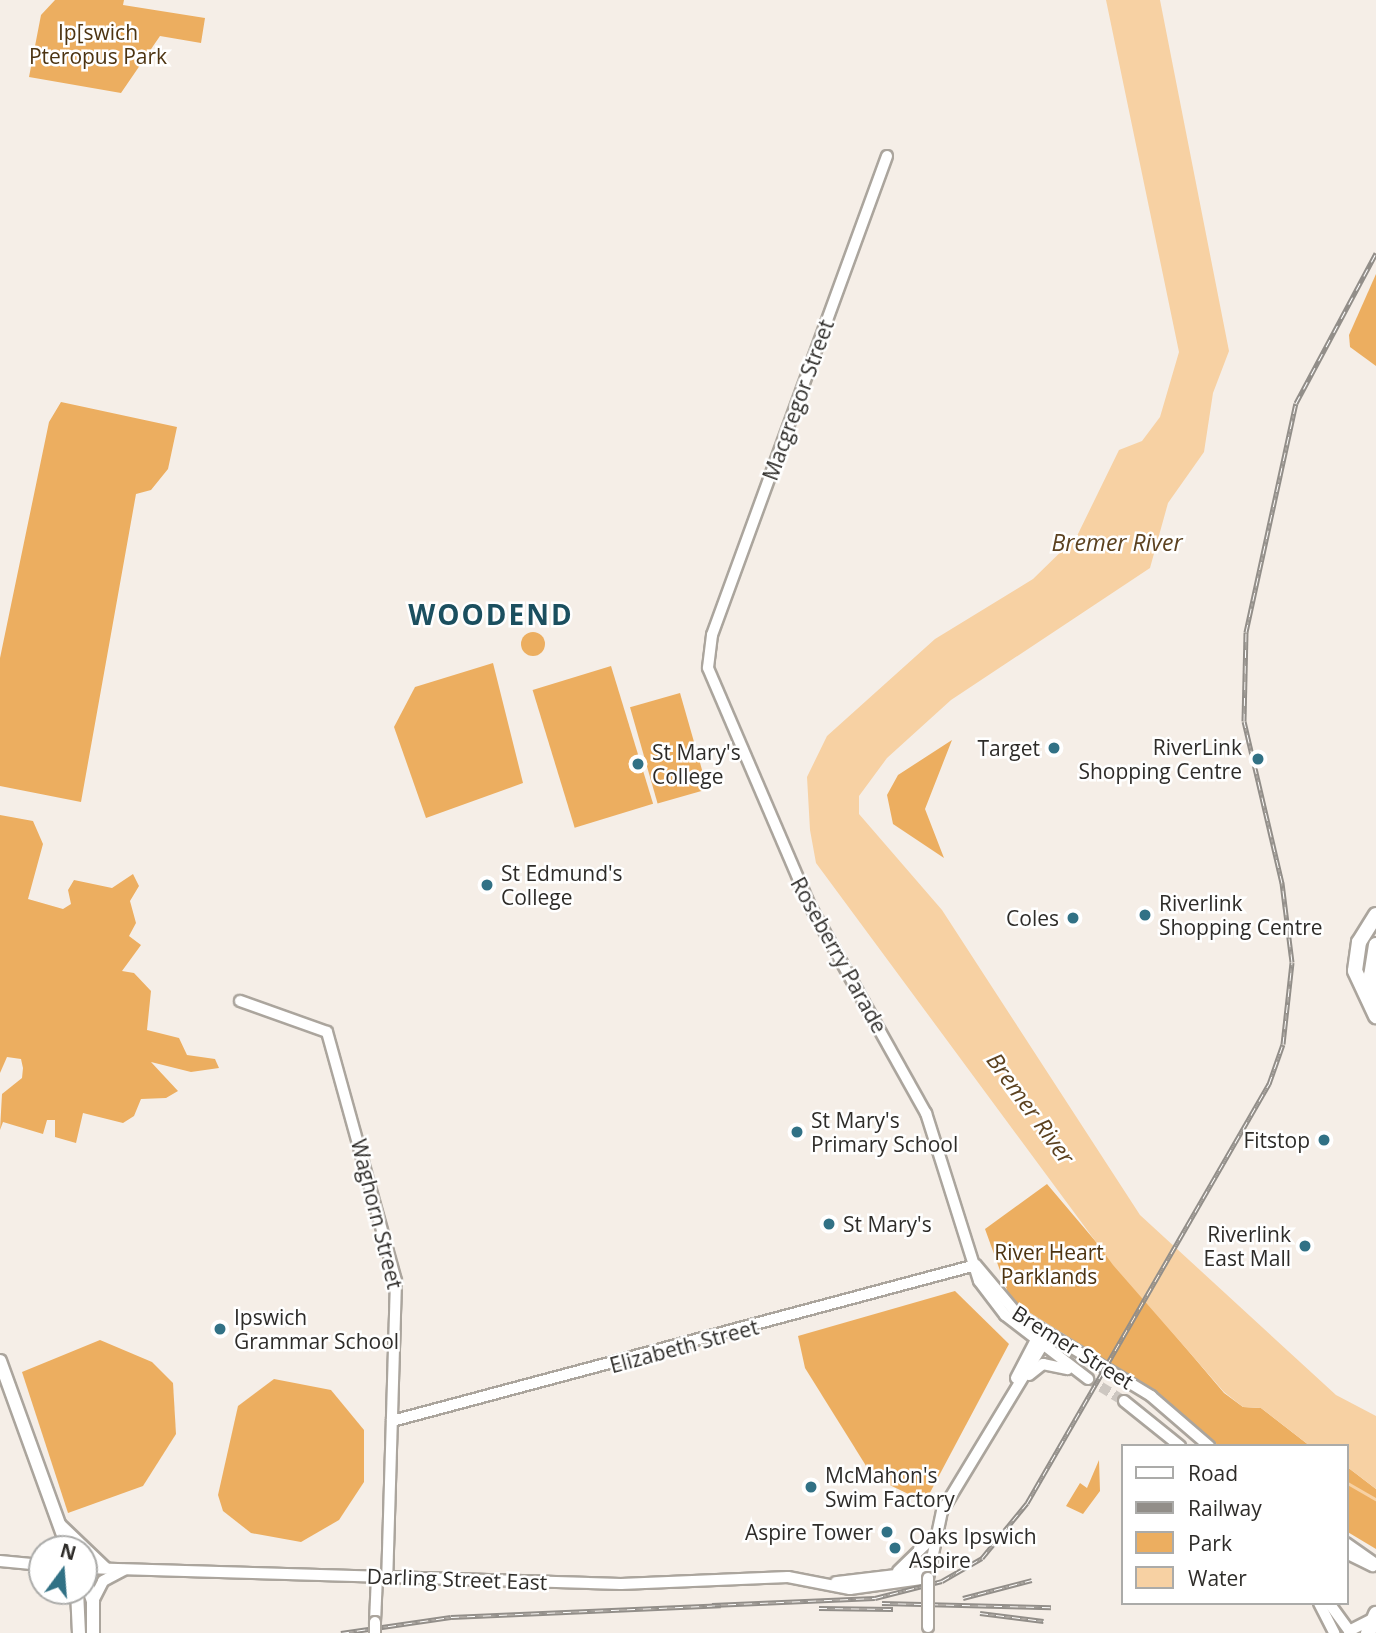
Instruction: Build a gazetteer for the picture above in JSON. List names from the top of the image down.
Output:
{
  "streets": {
    "street": [
      "Macgregor Street",
      "Roseberry Parade",
      "Waghorn Street",
      "Elizabeth Street",
      "Bremer Street",
      "Darling Street East"
    ]
  },
  "crossings": [
    ["Macgregor Street", "Roseberry Parade"],
    ["Roseberry Parade", "Elizabeth Street"],
    ["Roseberry Parade", "Bremer Street"],
    ["Waghorn Street", "Elizabeth Street"],
    ["Waghorn Street", "Darling Street East"],
    ["Elizabeth Street", "Bremer Street"]
  ],
  "districts": ["WOODEND"],
  "water": ["Bremer River"],
  "parks": ["Ip[swich Pteropus Park", "River Heart Parklands"],
  "places": [
    "Target",
    "RiverLink Shopping Centre",
    "St Mary's College",
    "St Edmund's College",
    "Riverlink Shopping Centre",
    "Coles",
    "St Mary's Primary School",
    "Fitstop",
    "St Mary's",
    "Riverlink East Mall",
    "Ipswich Grammar School",
    "McMahon's Swim Factory",
    "Aspire Tower",
    "Oaks Ipswich Aspire"
  ],
  "legend": [
    "Road",
    "Railway",
    "Park",
    "Water"
  ],
  "north": "top"
}
